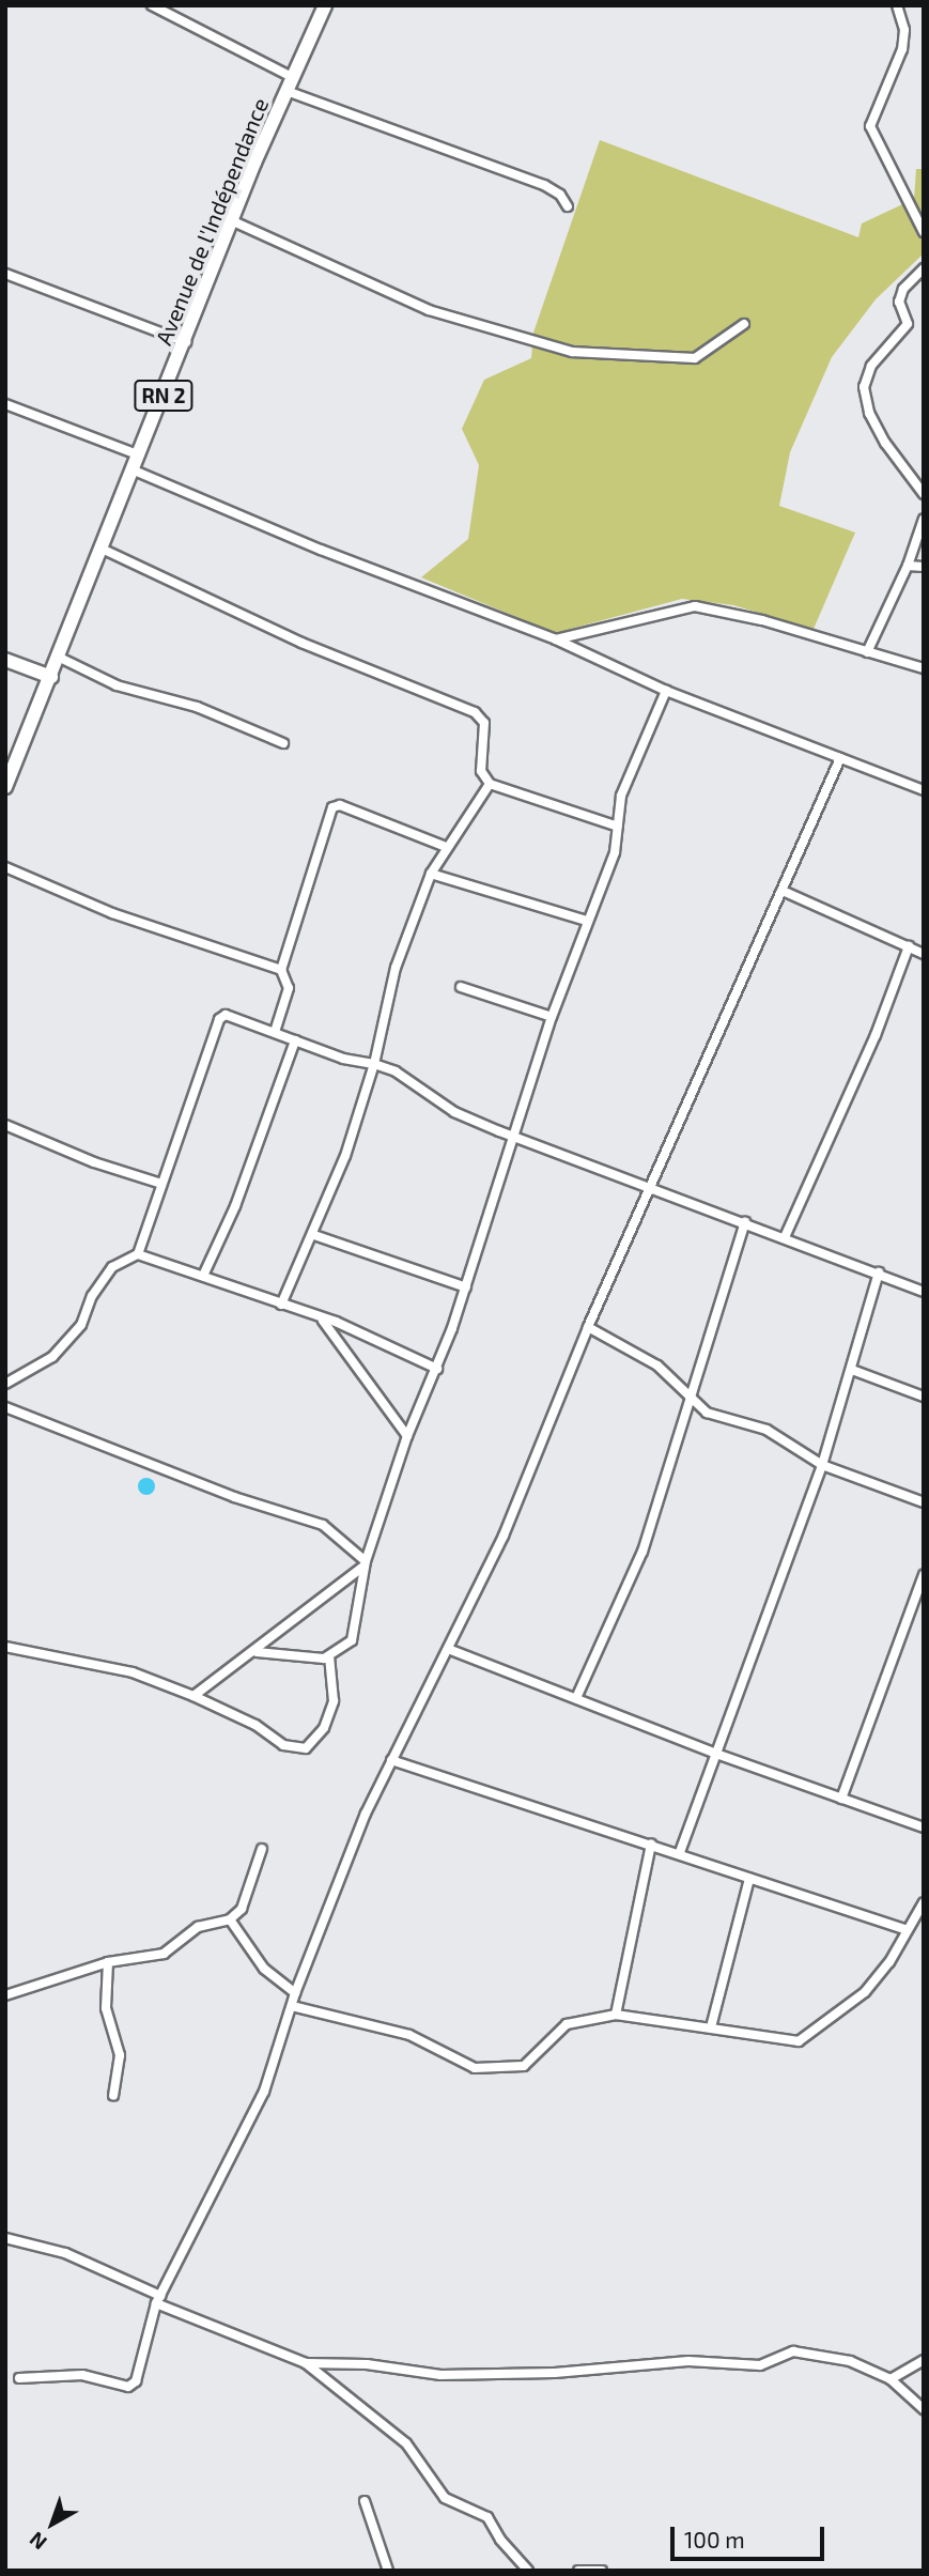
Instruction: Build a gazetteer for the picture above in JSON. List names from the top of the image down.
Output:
{
  "streets": {
    "main road": ["Avenue de l'Indépendance", "RN 2"]
  },
  "scale_bar": "100 m",
  "north": "bottom left"
}
